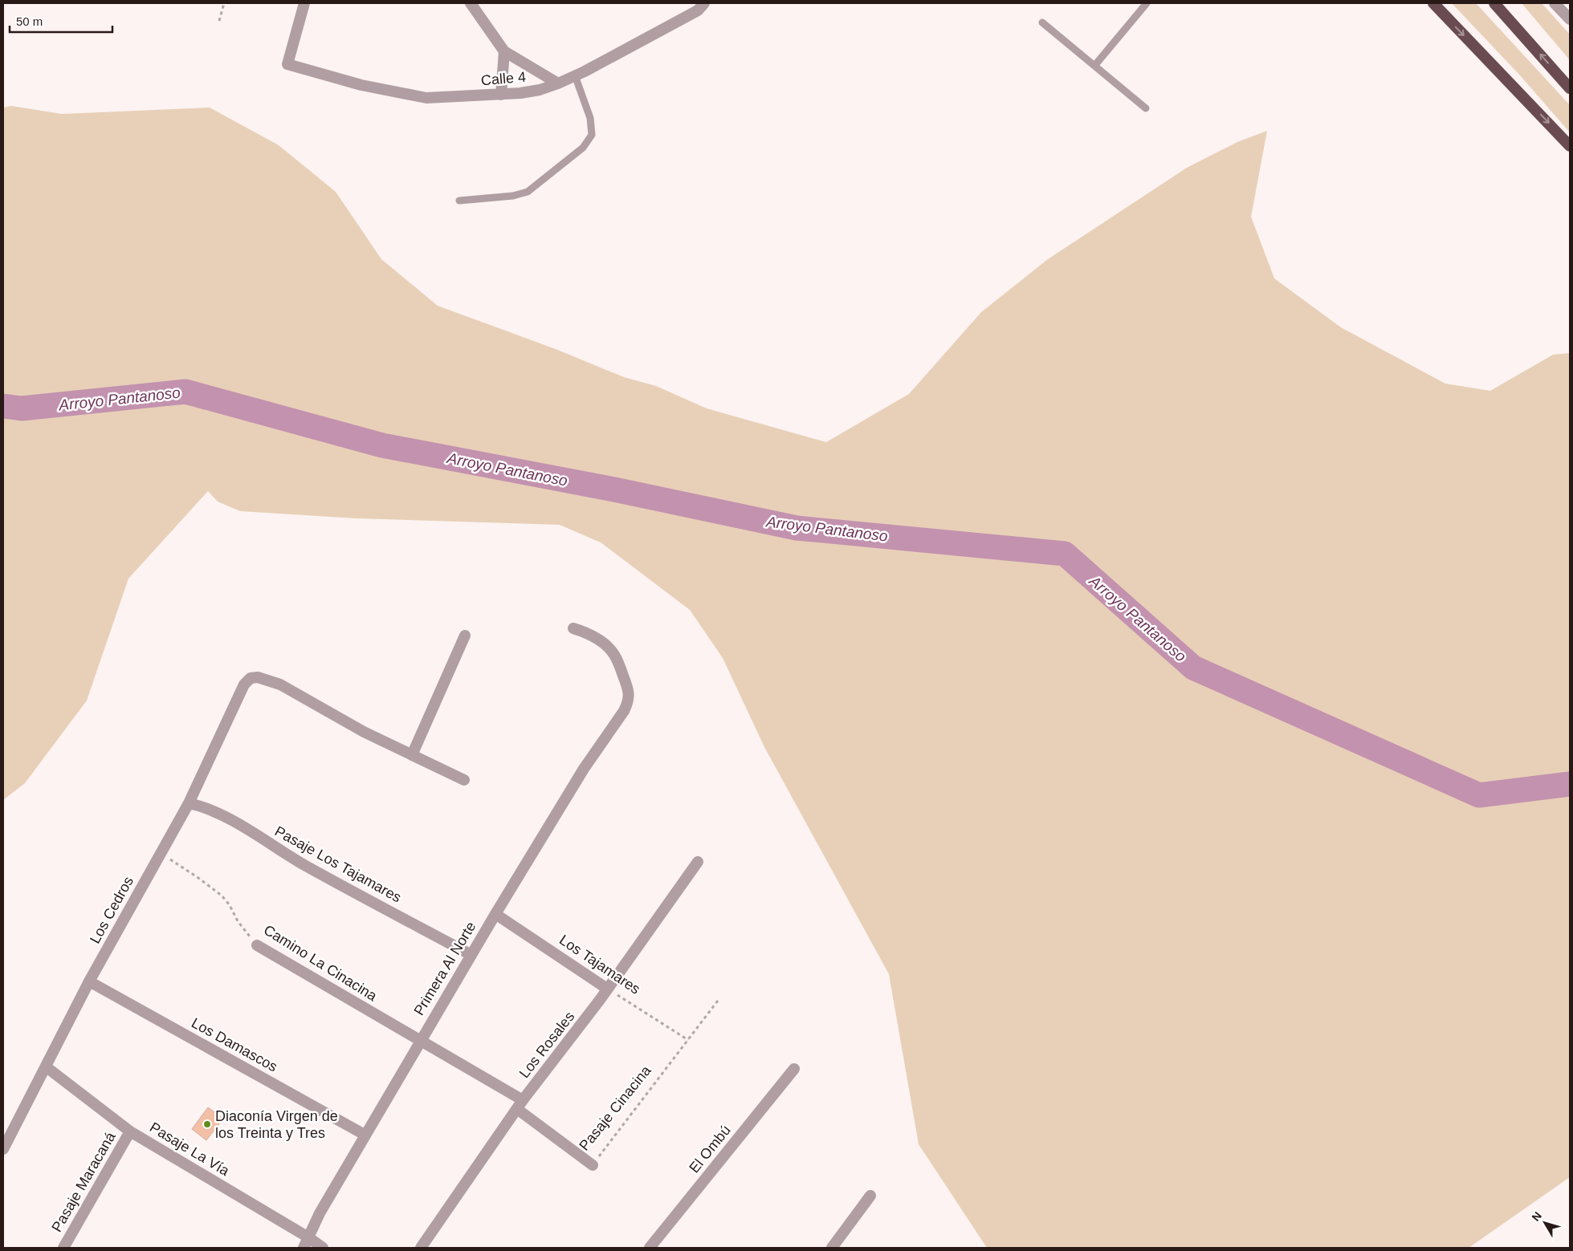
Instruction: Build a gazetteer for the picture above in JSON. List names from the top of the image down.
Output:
{
  "streets": {
    "street": [
      "Calle 4",
      "Pasaje Los Tajamares",
      "Los Cedros",
      "Camino La Cinacina",
      "Los Tajamares",
      "Primera Al Norte",
      "Los Damascos",
      "Los Rosales",
      "Pasaje Cinacina",
      "Pasaje La Vía",
      "El Ombú",
      "Pasaje Maracaná"
    ]
  },
  "crossings": [
    ["Pasaje Los Tajamares", "Los Cedros"],
    ["Pasaje Los Tajamares", "Primera Al Norte"],
    ["Los Cedros", "Camino La Cinacina"],
    ["Los Cedros", "Los Damascos"],
    ["Los Cedros", "Pasaje La Vía"],
    ["Camino La Cinacina", "Primera Al Norte"],
    ["Camino La Cinacina", "Pasaje Cinacina"],
    ["Los Tajamares", "Primera Al Norte"],
    ["Los Tajamares", "Los Rosales"],
    ["Los Tajamares", "Pasaje Cinacina"],
    ["Primera Al Norte", "Los Damascos"],
    ["Primera Al Norte", "Pasaje Cinacina"],
    ["Primera Al Norte", "Pasaje La Vía"],
    ["Los Rosales", "Pasaje Cinacina"],
    ["Pasaje La Vía", "Pasaje Maracaná"]
  ],
  "water": ["Arroyo Pantanoso"],
  "places": ["Diaconía Virgen de los Treinta y Tres"],
  "scale_bar": "50 m",
  "north": "top left"
}
